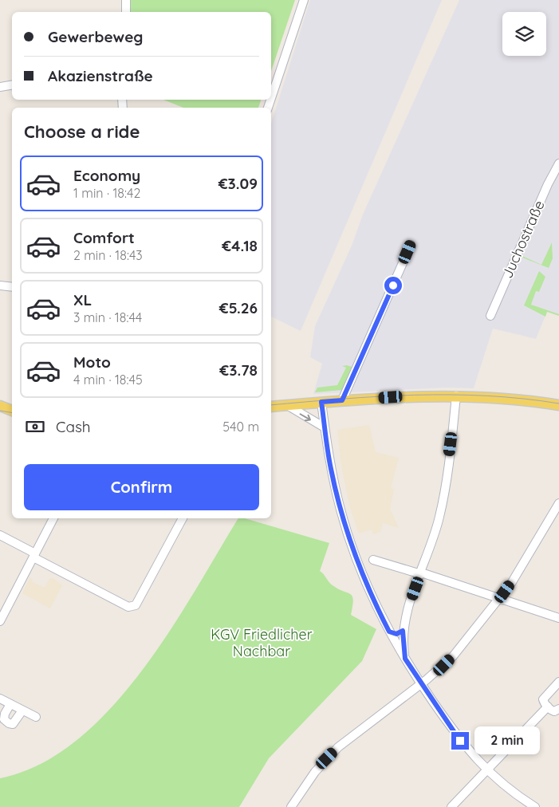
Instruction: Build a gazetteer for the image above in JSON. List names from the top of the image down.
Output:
{
  "streets": {
    "street": ["Juchostraße"]
  },
  "parks": ["KGV Friedlicher Nachbar"],
  "page": {
    "banner": ["Gewerbeweg", "Akazienstraße"],
    "heading": "Choose a ride",
    "list": [
      {
        "name": "Economy",
        "note": "1 min · 18:42",
        "value": "€3.09"
      },
      {
        "name": "Comfort",
        "note": "2 min · 18:43",
        "value": "€4.18"
      },
      {
        "name": "XL",
        "note": "3 min · 18:44",
        "value": "€5.26"
      },
      {
        "name": "Moto",
        "note": "4 min · 18:45",
        "value": "€3.78"
      }
    ],
    "pay": ["Cash", "540 m"],
    "buttons": "Confirm",
    "bubble": "2 min"
  }
}
